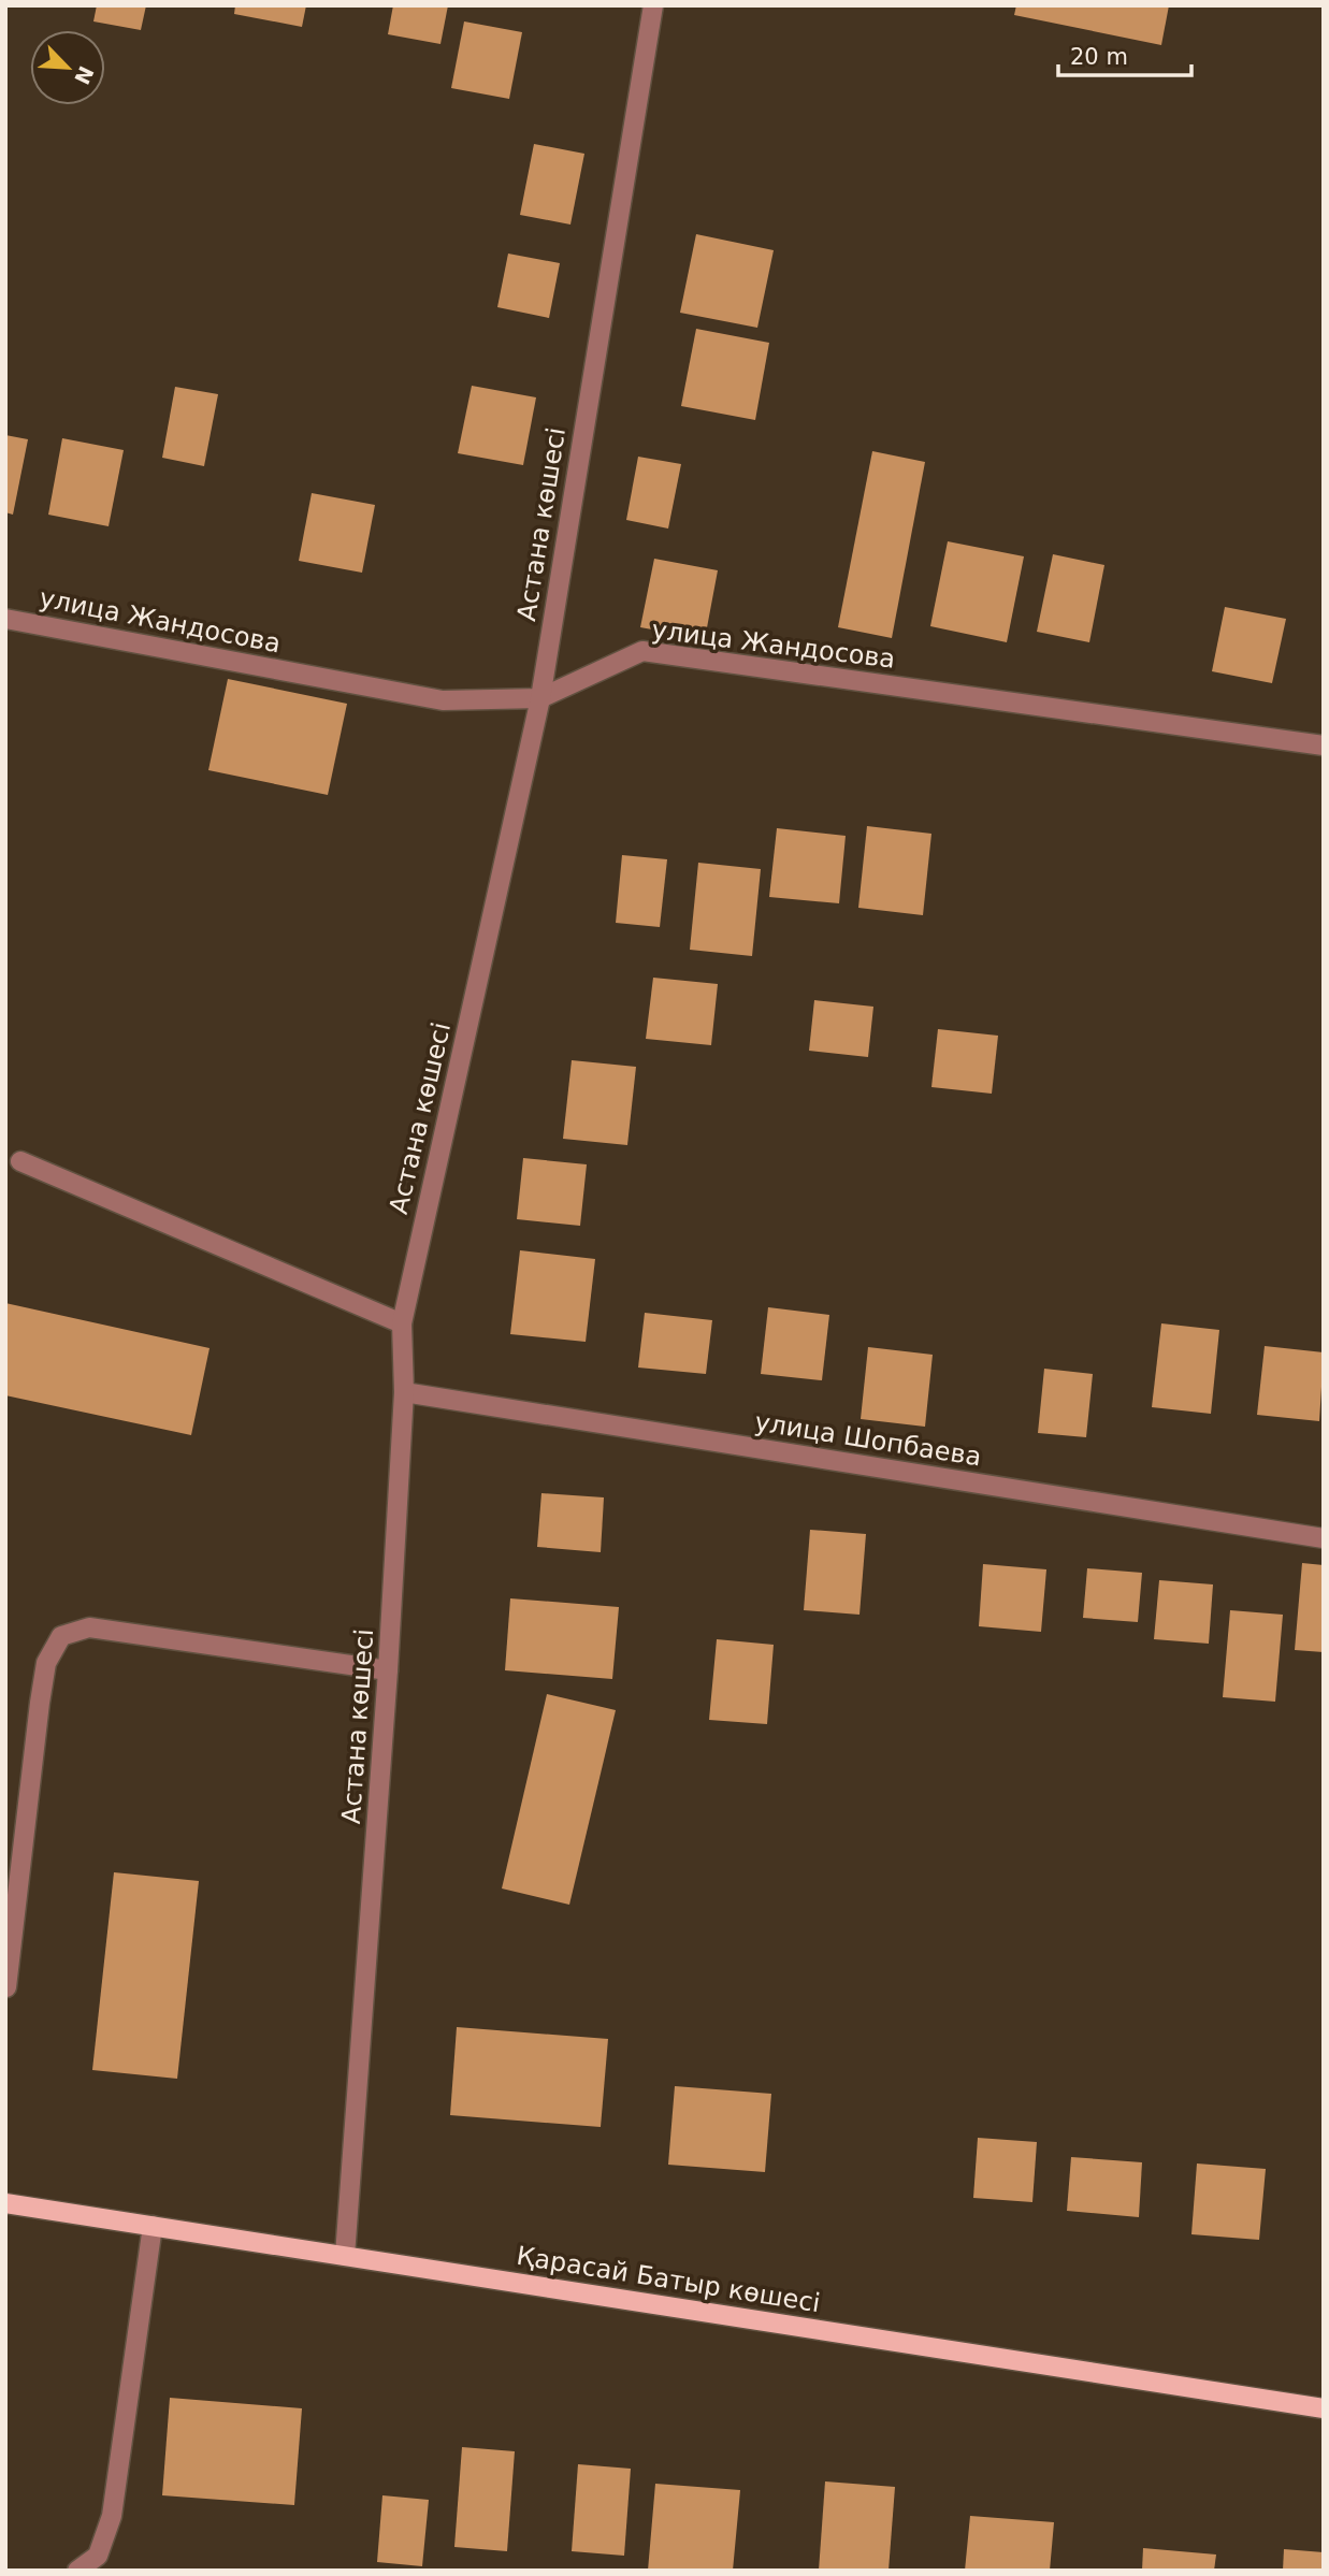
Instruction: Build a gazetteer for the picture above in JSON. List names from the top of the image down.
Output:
{
  "streets": {
    "main road": ["Қарасай Батыр көшесі"],
    "street": ["Астана көшесі", "улица Жандосова", "улица Шопбаева"]
  },
  "crossings": [
    ["Астана көшесі", "улица Жандосова"],
    ["Астана көшесі", "улица Шопбаева"],
    ["Астана көшесі", "Қарасай Батыр көшесі"]
  ],
  "scale_bar": "20 m",
  "north": "bottom right"
}
